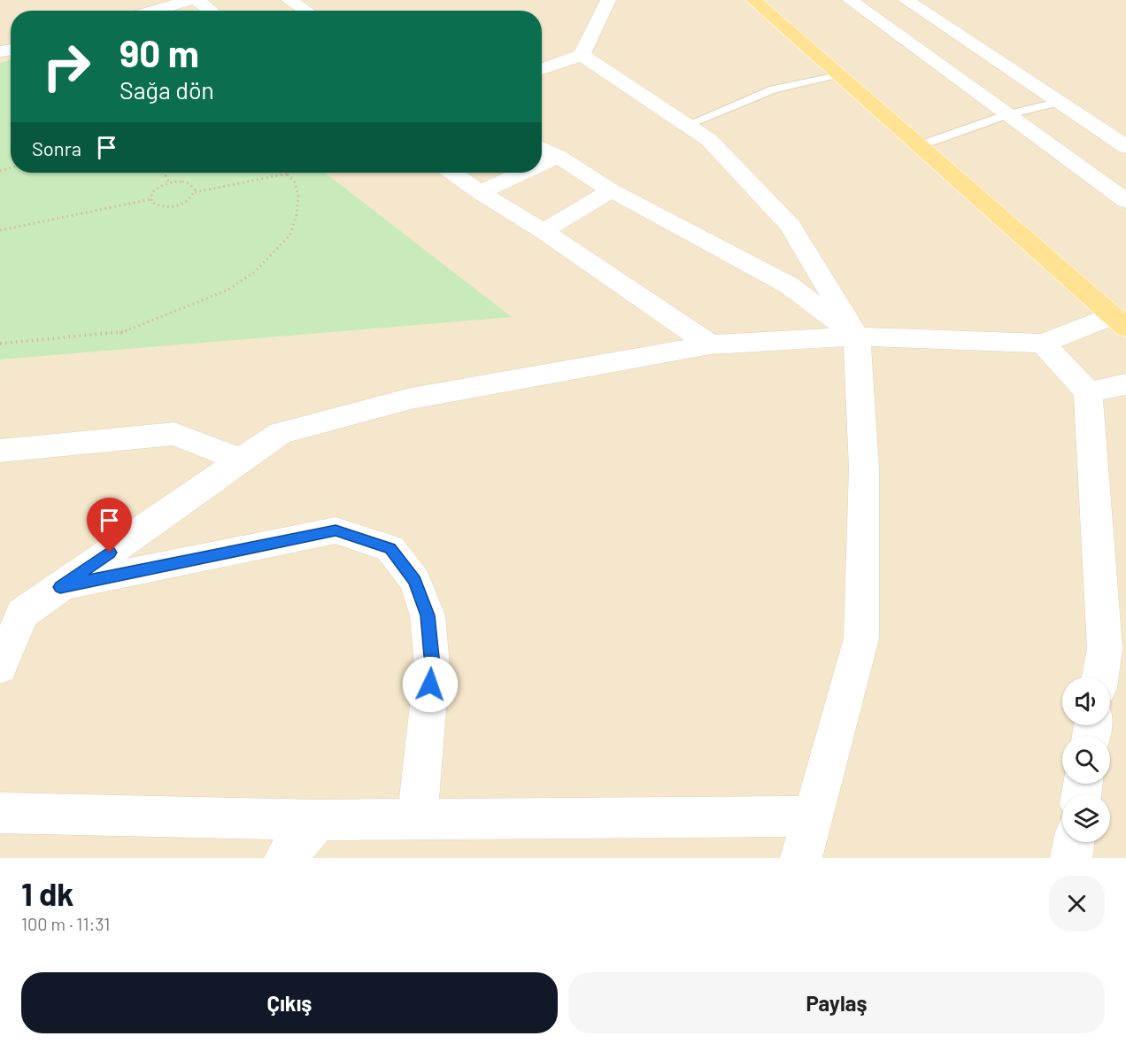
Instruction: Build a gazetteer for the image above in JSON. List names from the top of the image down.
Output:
{
  "page": {
    "turn": ["90 m", "Sağa dön"],
    "then": "Sonra",
    "heading": ["1 dk", "100 m · 11:31"],
    "buttons": ["Çıkış", "Paylaş"]
  }
}
